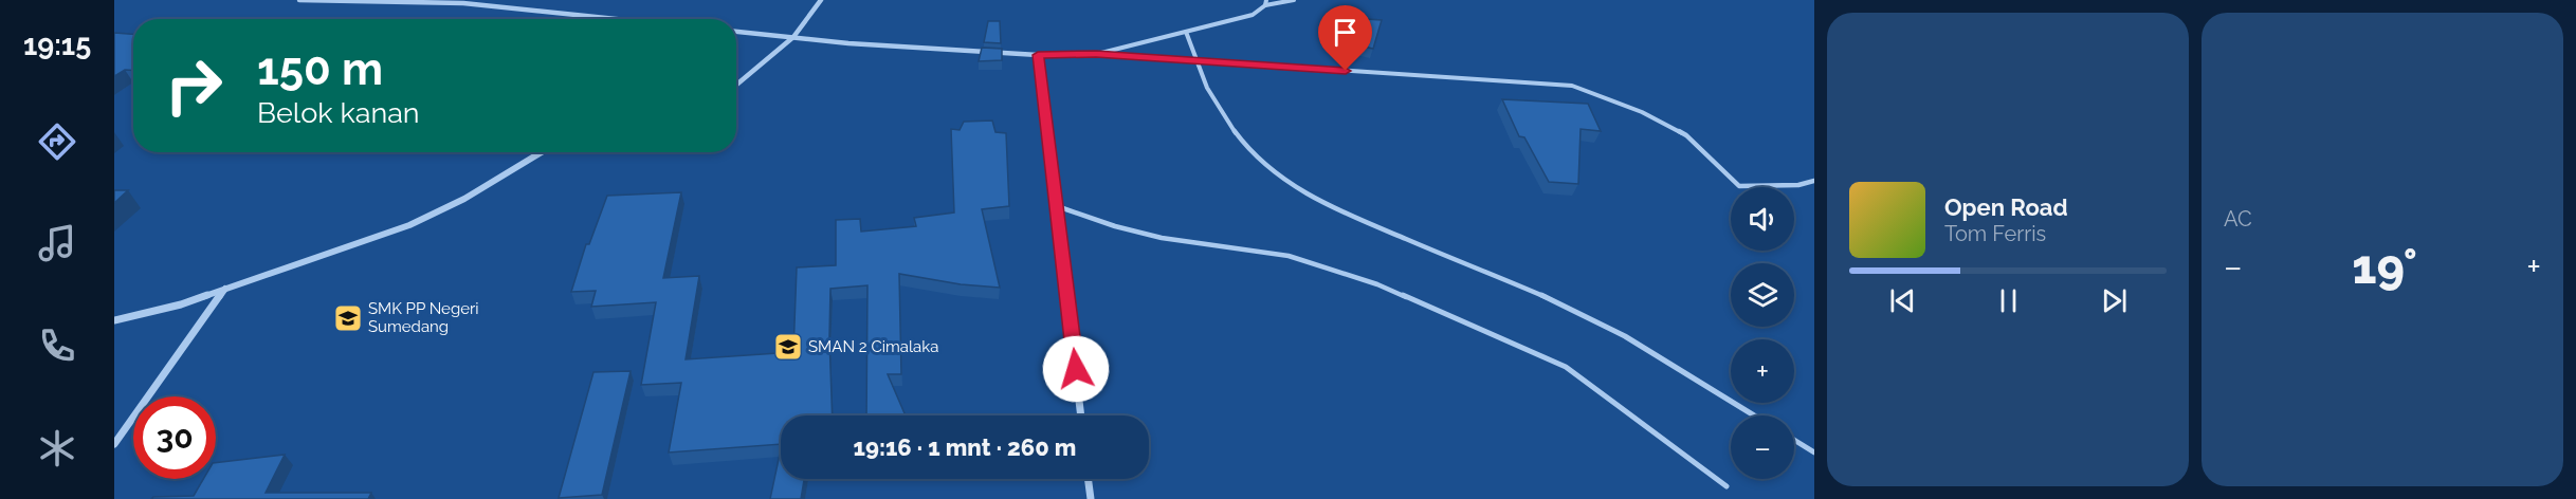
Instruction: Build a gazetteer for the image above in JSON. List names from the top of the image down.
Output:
{
  "places": {
    "school or university": ["SMK PP Negeri Sumedang", "SMAN 2 Cimalaka"]
  },
  "page": {
    "tabs": "19:15",
    "tile": "AC",
    "turn": ["150 m", "Belok kanan"],
    "song": ["Open Road", "Tom Ferris"],
    "map_buttons": ["+", "−"],
    "heat": ["−", "19°", "+"],
    "limit": "30",
    "trip": "19:16 · 1 mnt · 260 m"
  }
}
